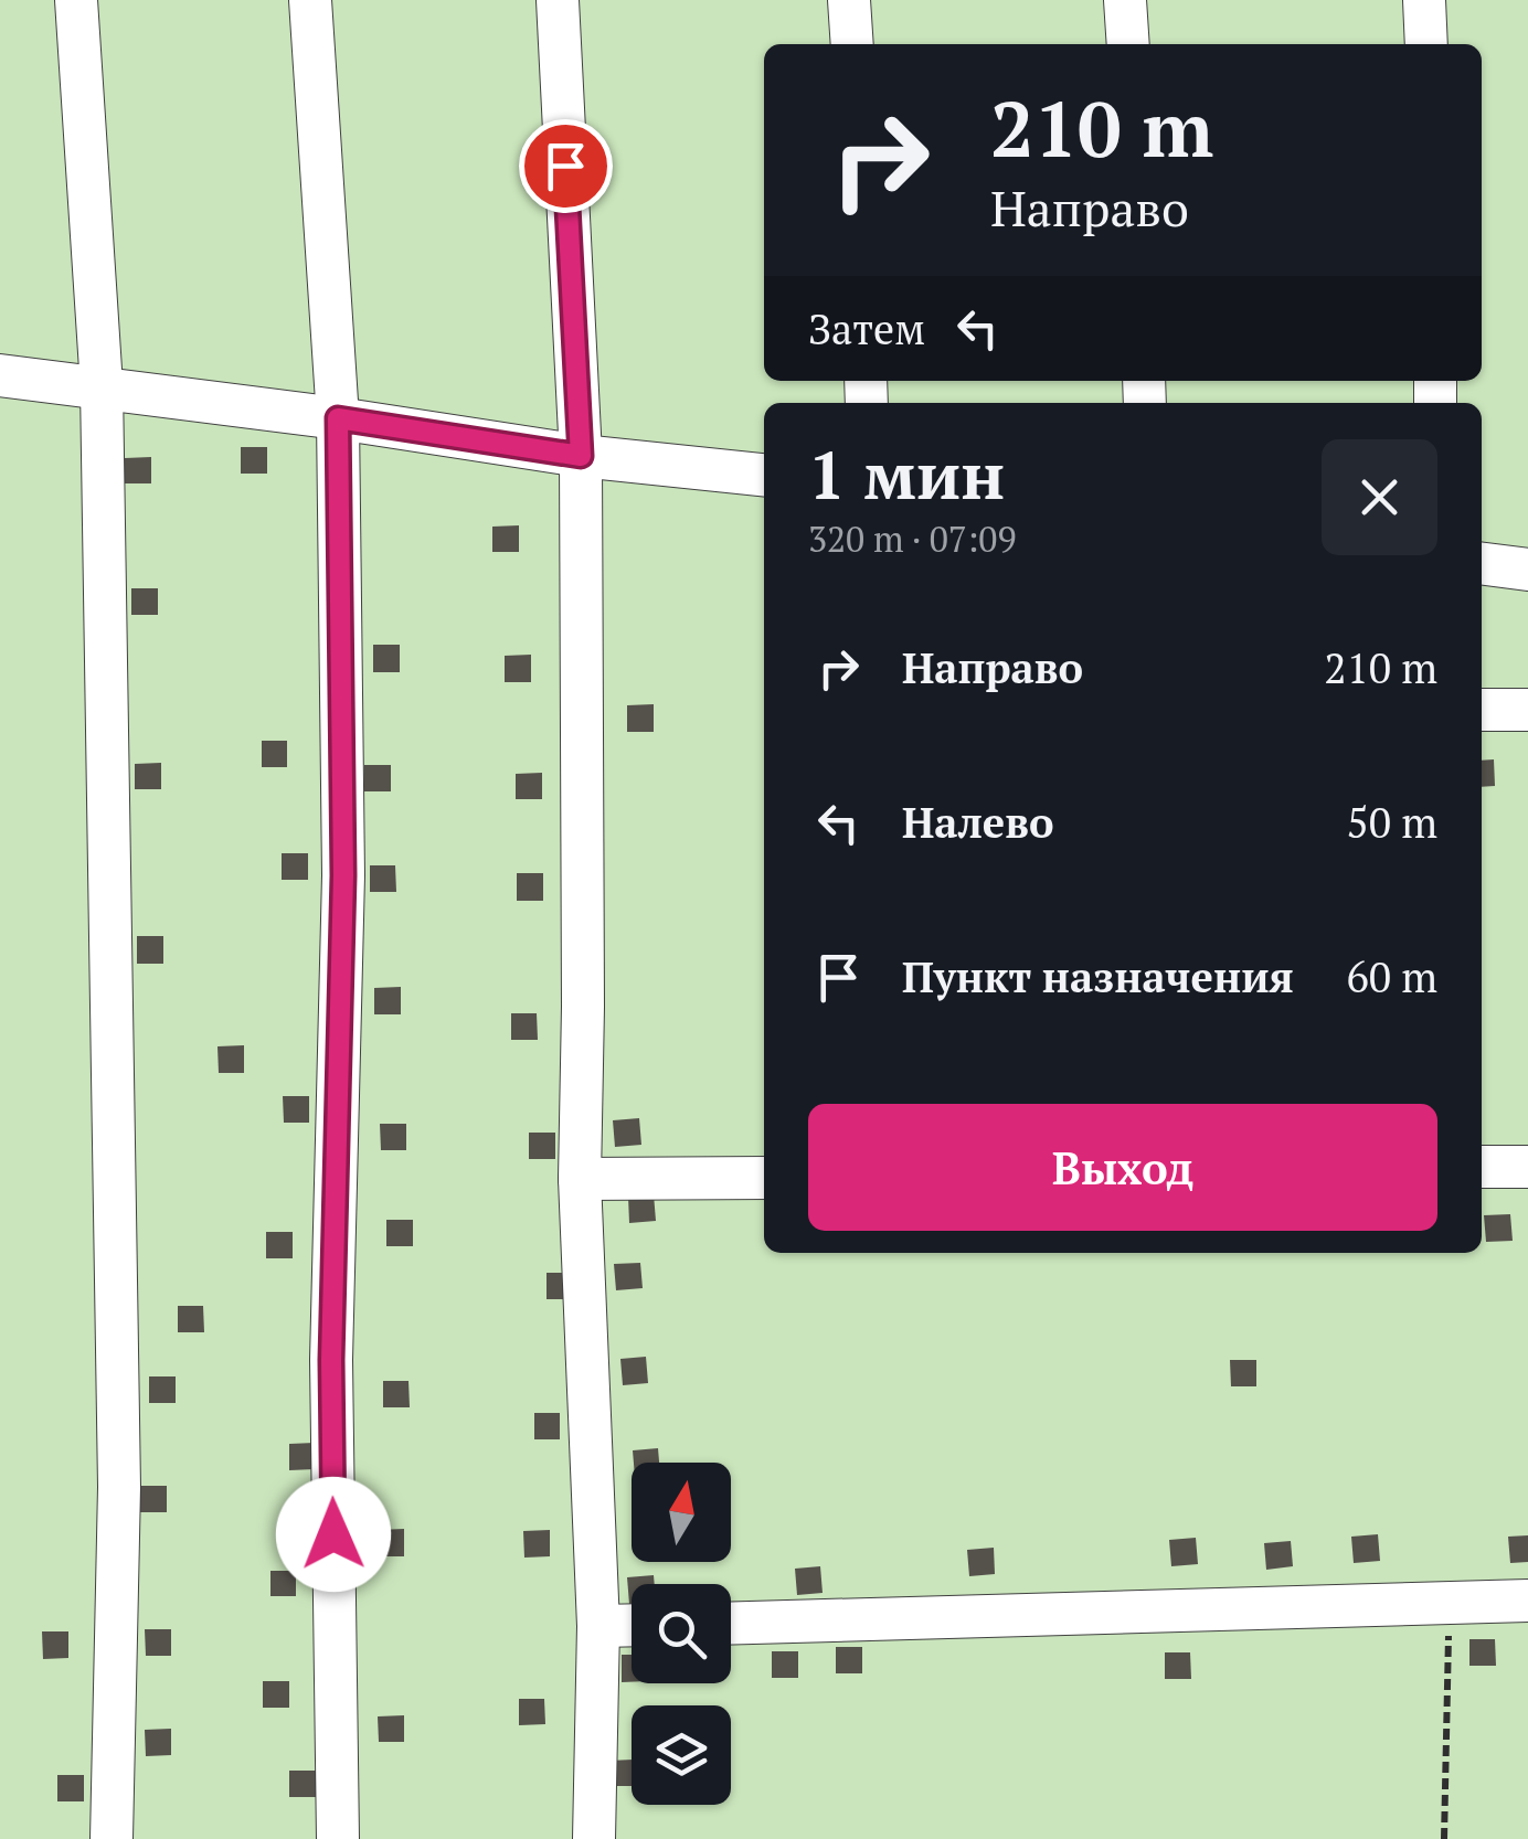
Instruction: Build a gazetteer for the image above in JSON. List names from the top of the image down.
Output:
{
  "north": "top",
  "page": {
    "turn": ["210 m", "Направо"],
    "then": "Затем",
    "heading": ["1 мин", "320 m · 07:09"],
    "list": [
      {
        "name": "Направо",
        "value": "210 m"
      },
      {
        "name": "Налево",
        "value": "50 m"
      },
      {
        "name": "Пункт назначения",
        "value": "60 m"
      }
    ],
    "buttons": "Выход"
  }
}
